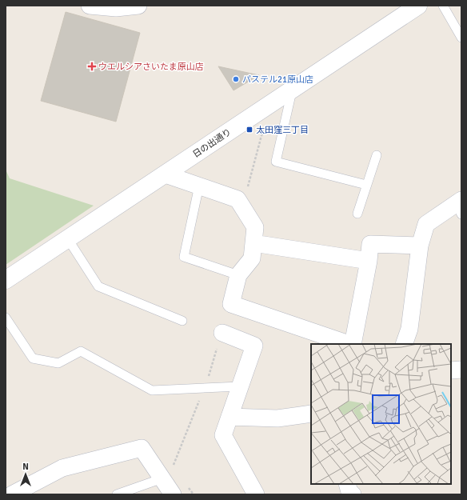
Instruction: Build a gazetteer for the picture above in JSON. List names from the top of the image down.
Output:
{
  "streets": {
    "street": ["日の出通り"]
  },
  "places": {
    "health": ["ウエルシアさいたま原山店"],
    "other": ["パステル21原山店"],
    "transit": ["太田窪三丁目"]
  },
  "north": "top"
}
